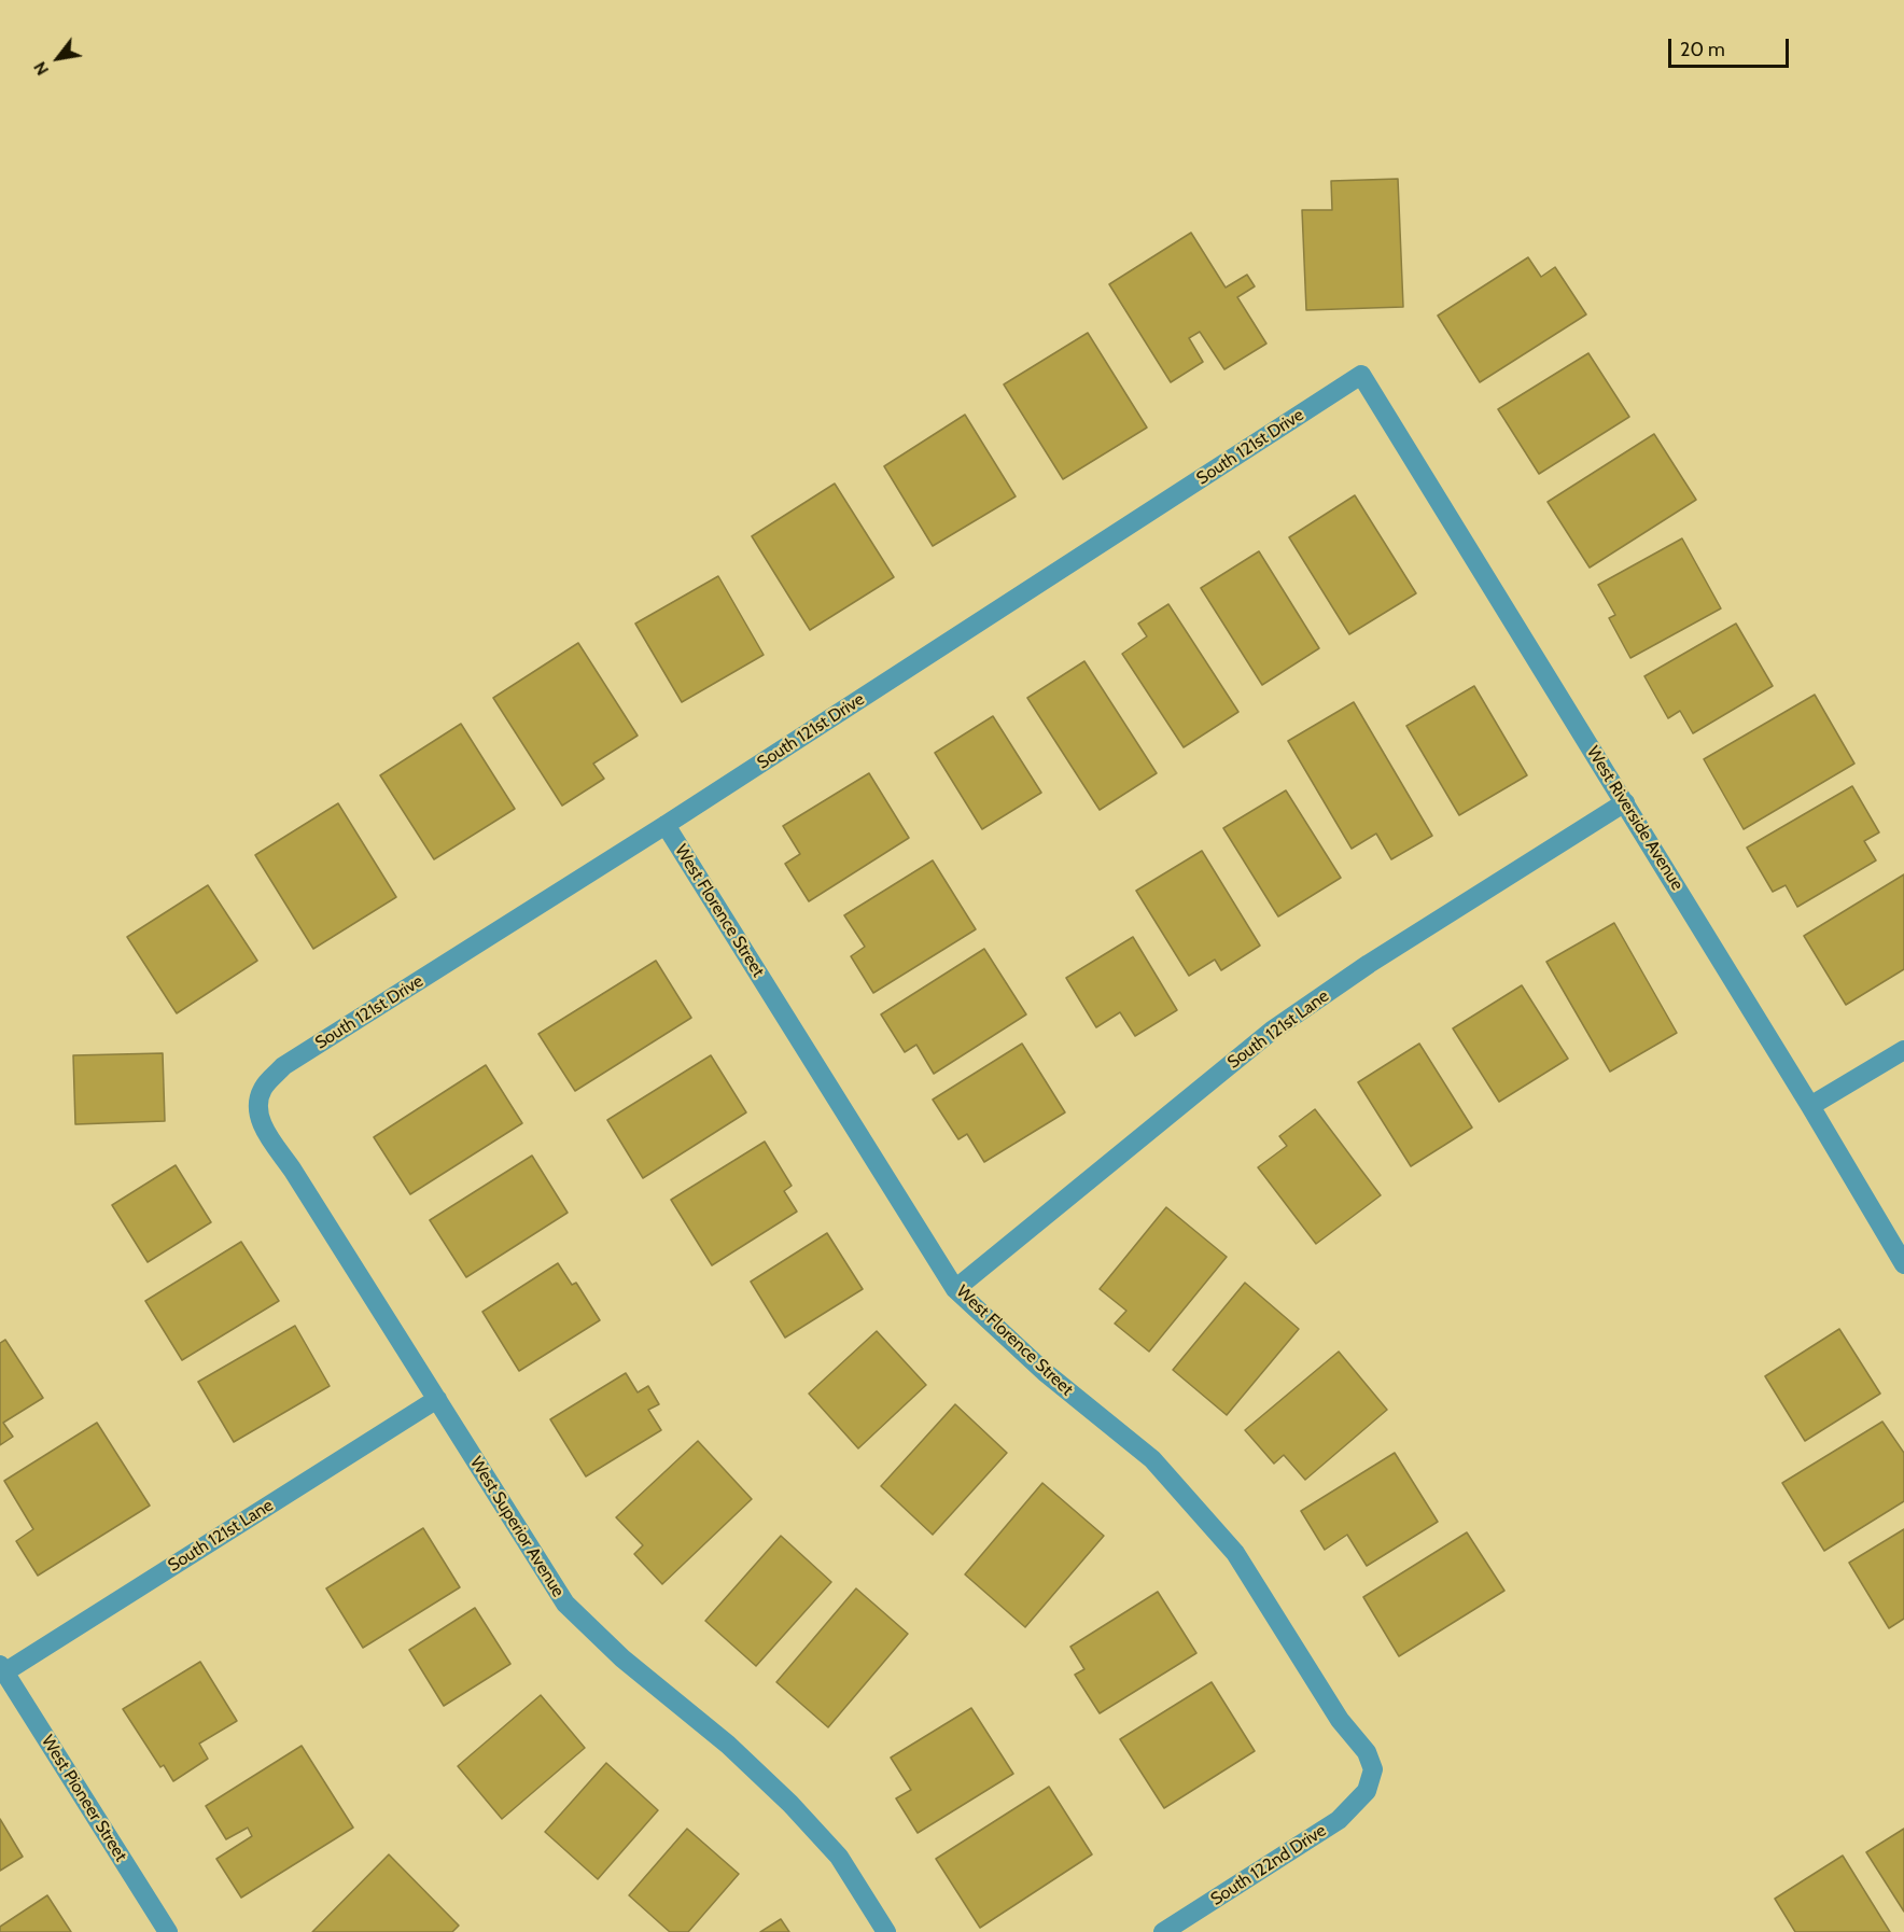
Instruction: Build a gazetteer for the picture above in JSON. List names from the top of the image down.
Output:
{
  "streets": {
    "street": [
      "South 121st Drive",
      "West Riverside Avenue",
      "West Florence Street",
      "South 121st Lane",
      "West Superior Avenue",
      "West Pioneer Street",
      "South 122nd Drive"
    ]
  },
  "crossings": [
    ["South 121st Drive", "West Riverside Avenue"],
    ["South 121st Drive", "West Florence Street"],
    ["South 121st Drive", "West Superior Avenue"],
    ["West Riverside Avenue", "South 121st Lane"],
    ["West Florence Street", "South 121st Lane"],
    ["West Florence Street", "South 122nd Drive"],
    ["South 121st Lane", "West Superior Avenue"],
    ["South 121st Lane", "West Pioneer Street"]
  ],
  "scale_bar": "20 m",
  "north": "bottom left"
}
